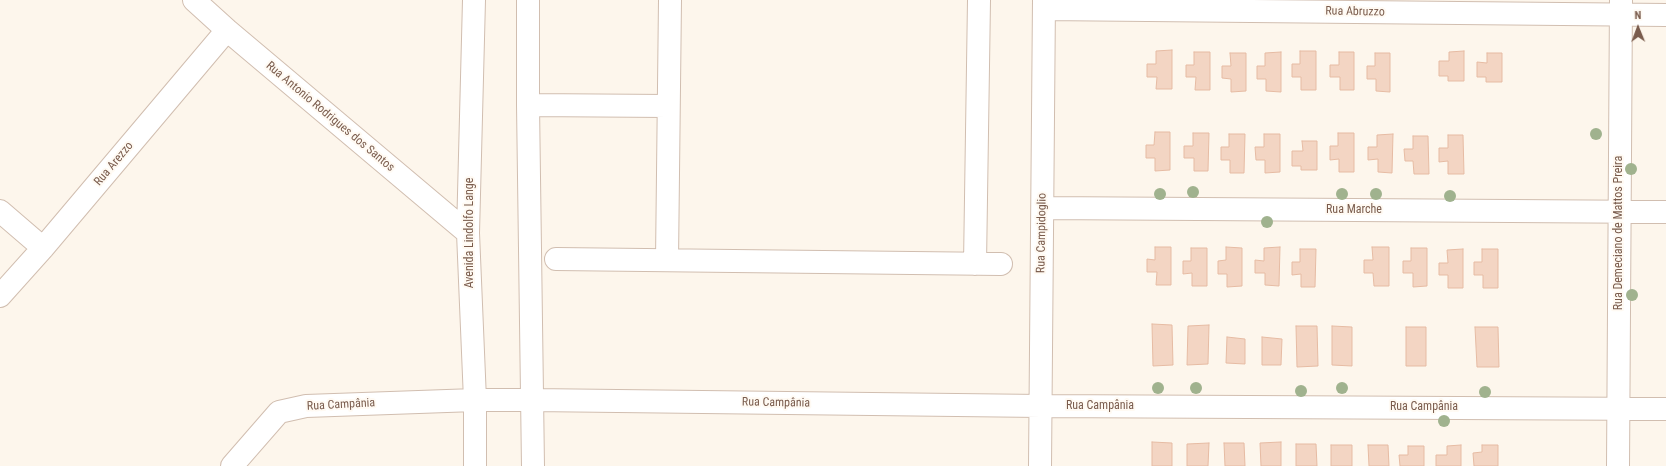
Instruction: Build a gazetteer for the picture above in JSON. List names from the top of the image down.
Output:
{
  "streets": {
    "street": [
      "Rua Abruzzo",
      "Rua Antonio Rodrigues dos Santos",
      "Rua Arezzo",
      "Rua Marche",
      "Avenida Lindolfo Lange",
      "Rua Campidoglio",
      "Rua Demeciano de Mattos Preira",
      "Rua Campânia"
    ]
  },
  "crossings": [
    ["Rua Abruzzo", "Rua Campidoglio"],
    ["Rua Abruzzo", "Rua Demeciano de Mattos Preira"],
    ["Rua Antonio Rodrigues dos Santos", "Rua Arezzo"],
    ["Rua Antonio Rodrigues dos Santos", "Avenida Lindolfo Lange"],
    ["Rua Marche", "Rua Campidoglio"],
    ["Rua Marche", "Rua Demeciano de Mattos Preira"],
    ["Avenida Lindolfo Lange", "Rua Campânia"],
    ["Rua Campidoglio", "Rua Campânia"],
    ["Rua Demeciano de Mattos Preira", "Rua Campânia"]
  ],
  "north": "top"
}
